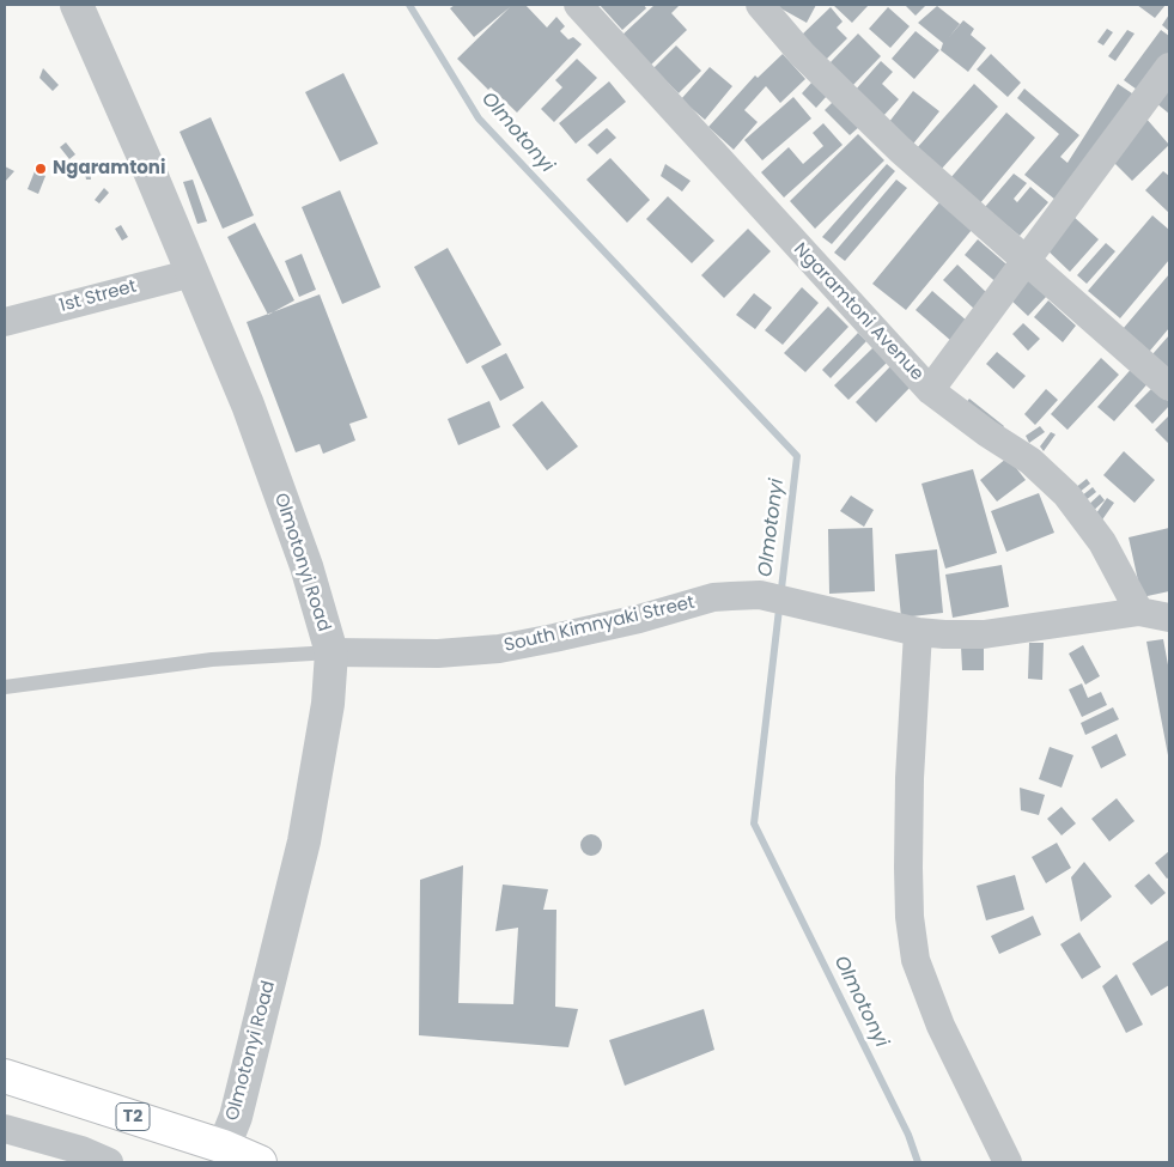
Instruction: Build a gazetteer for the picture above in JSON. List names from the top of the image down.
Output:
{
  "streets": {
    "highway": ["T2"],
    "street": [
      "1st Street",
      "Ngaramtoni Avenue",
      "Olmotonyi Road",
      "South Kimnyaki Street"
    ]
  },
  "crossings": [
    ["1st Street", "Olmotonyi Road"],
    ["Ngaramtoni Avenue", "South Kimnyaki Street"],
    ["Olmotonyi Road", "South Kimnyaki Street"],
    ["Olmotonyi Road", "T2"]
  ],
  "water": ["Olmotonyi"],
  "places": ["Ngaramtoni"]
}
